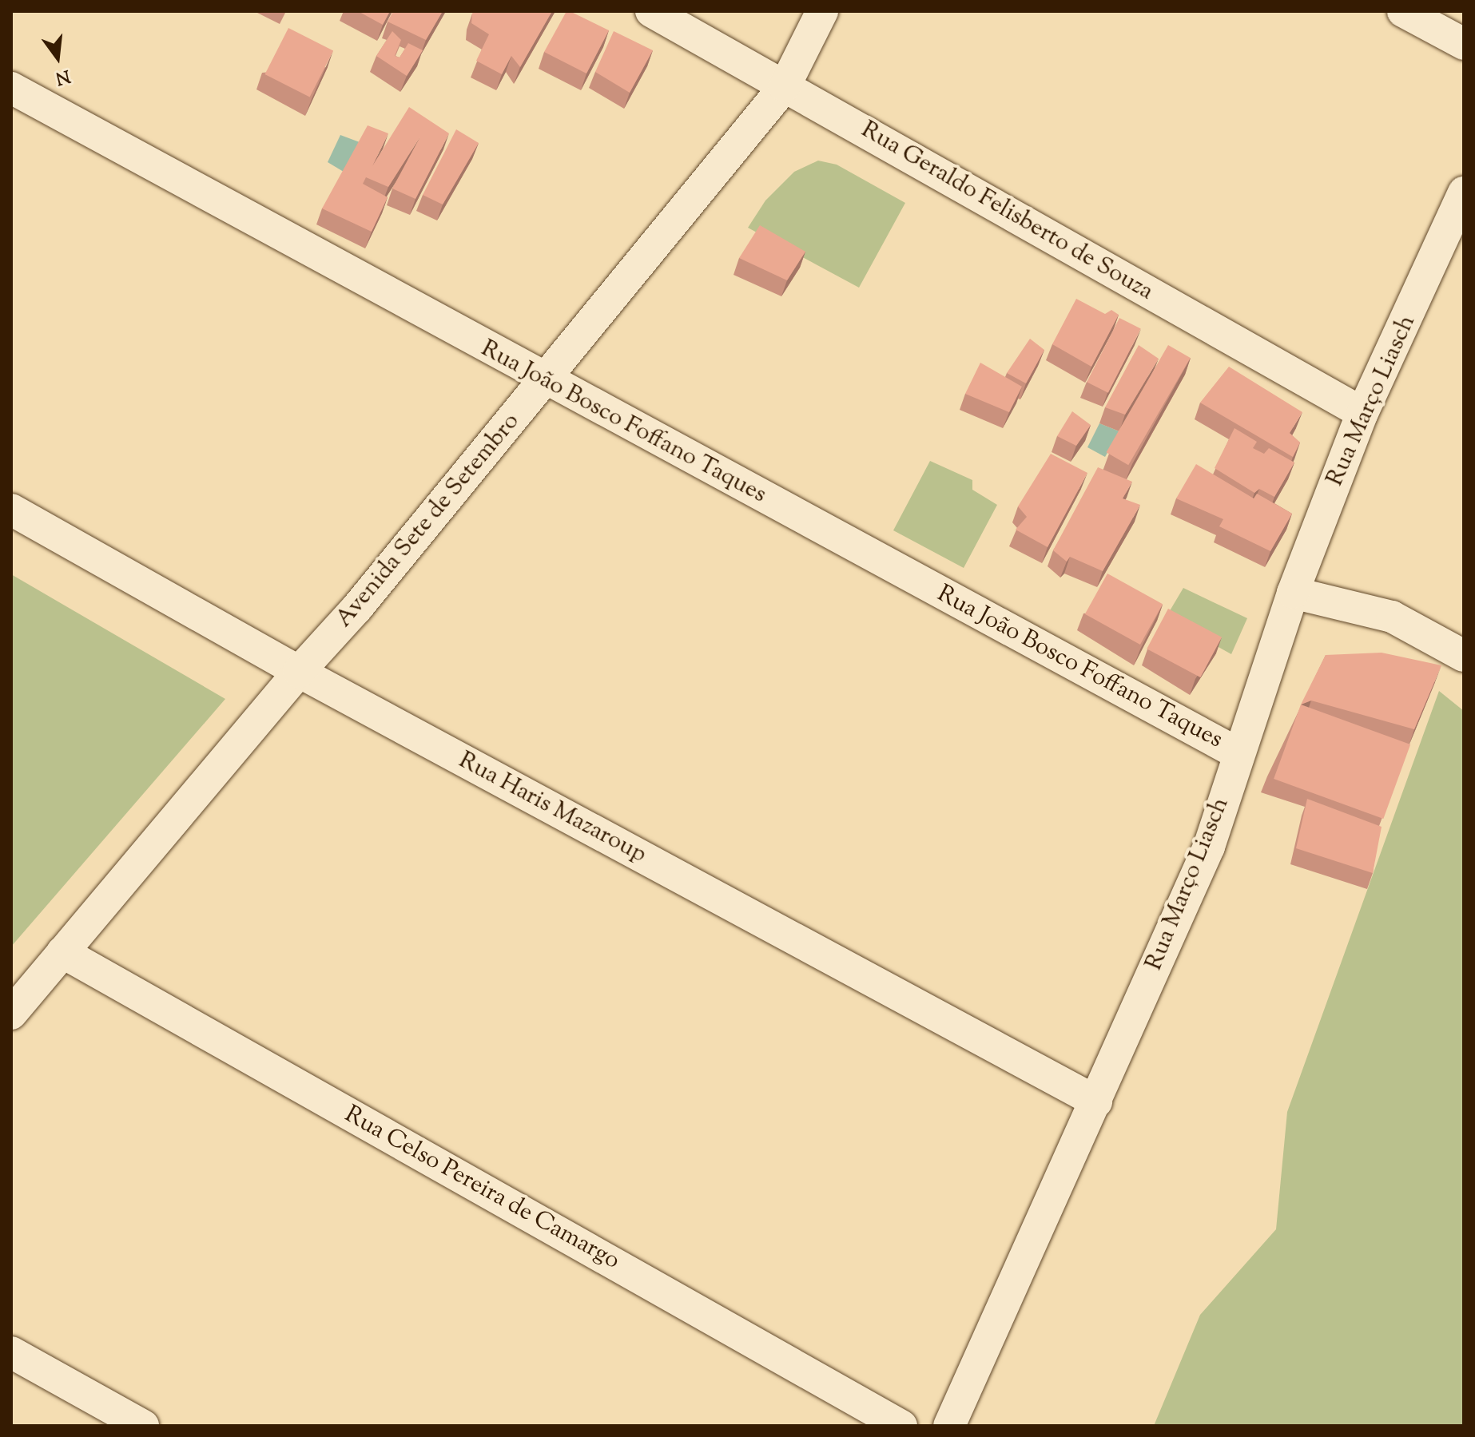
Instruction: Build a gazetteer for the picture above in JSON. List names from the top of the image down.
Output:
{
  "streets": {
    "street": [
      "Rua Geraldo Felisberto de Souza",
      "Rua Março Liasch",
      "Rua João Bosco Foffano Taques",
      "Avenida Sete de Setembro",
      "Rua Haris Mazaroup",
      "Rua Celso Pereira de Camargo"
    ]
  },
  "crossings": [
    ["Rua Geraldo Felisberto de Souza", "Rua Março Liasch"],
    ["Rua Geraldo Felisberto de Souza", "Avenida Sete de Setembro"],
    ["Rua Março Liasch", "Rua João Bosco Foffano Taques"],
    ["Rua Março Liasch", "Rua Haris Mazaroup"],
    ["Rua João Bosco Foffano Taques", "Avenida Sete de Setembro"],
    ["Avenida Sete de Setembro", "Rua Haris Mazaroup"],
    ["Avenida Sete de Setembro", "Rua Celso Pereira de Camargo"]
  ],
  "north": "bottom"
}
